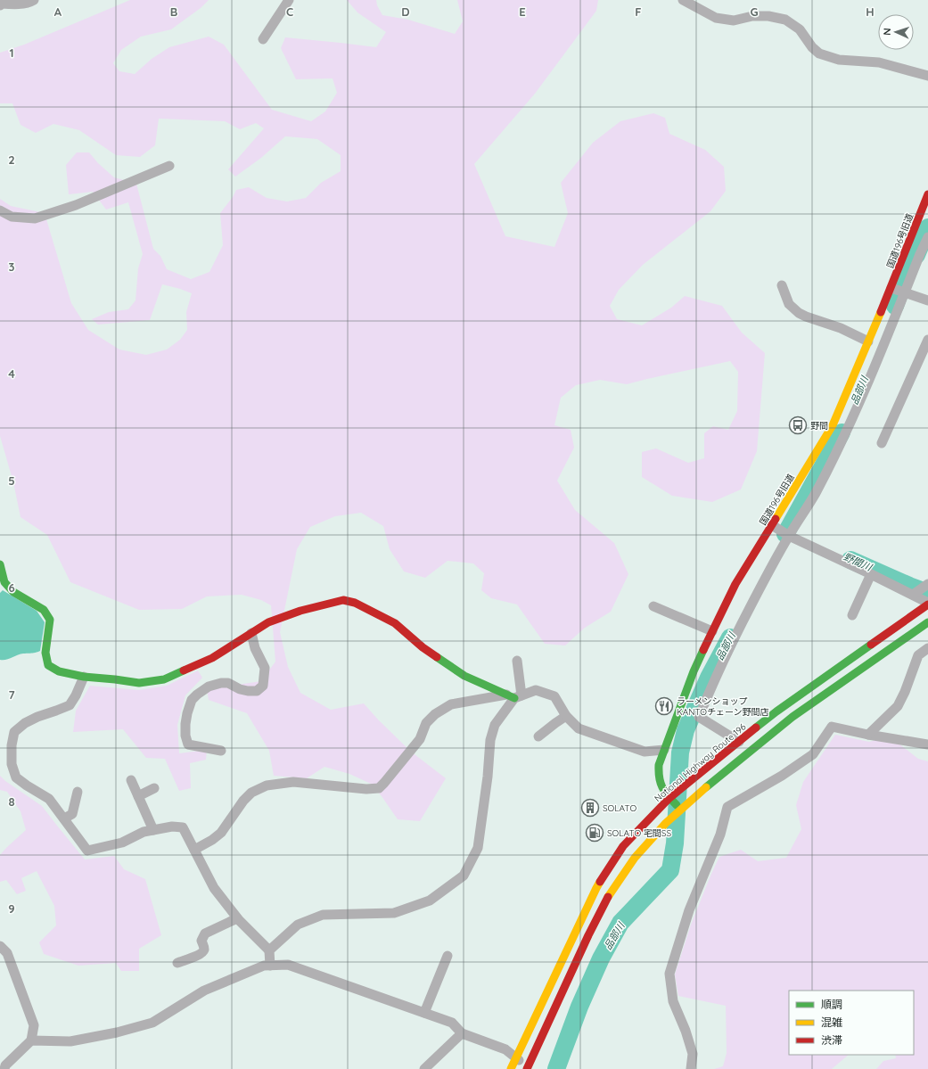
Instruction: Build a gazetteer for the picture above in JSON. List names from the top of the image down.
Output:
{
  "streets": {
    "main road": ["国道196号旧道", "National Highway Route 196"]
  },
  "crossings": [
    ["国道196号旧道", "National Highway Route 196"]
  ],
  "water": ["品部川", "野間川"],
  "places": {
    "bus stop": ["野間"],
    "restaurant": ["ラーメンショップ KANTOチェーン野間店"],
    "building": ["SOLATO"],
    "fuel station": ["SOLATO 宅間SS"]
  },
  "legend": ["順調", "混雑", "渋滞"],
  "north": "left",
  "grid": {
    "columns": [
      "A",
      "B",
      "C",
      "D",
      "E",
      "F",
      "G",
      "H"
    ],
    "rows": [
      "1",
      "2",
      "3",
      "4",
      "5",
      "6",
      "7",
      "8",
      "9"
    ]
  }
}
